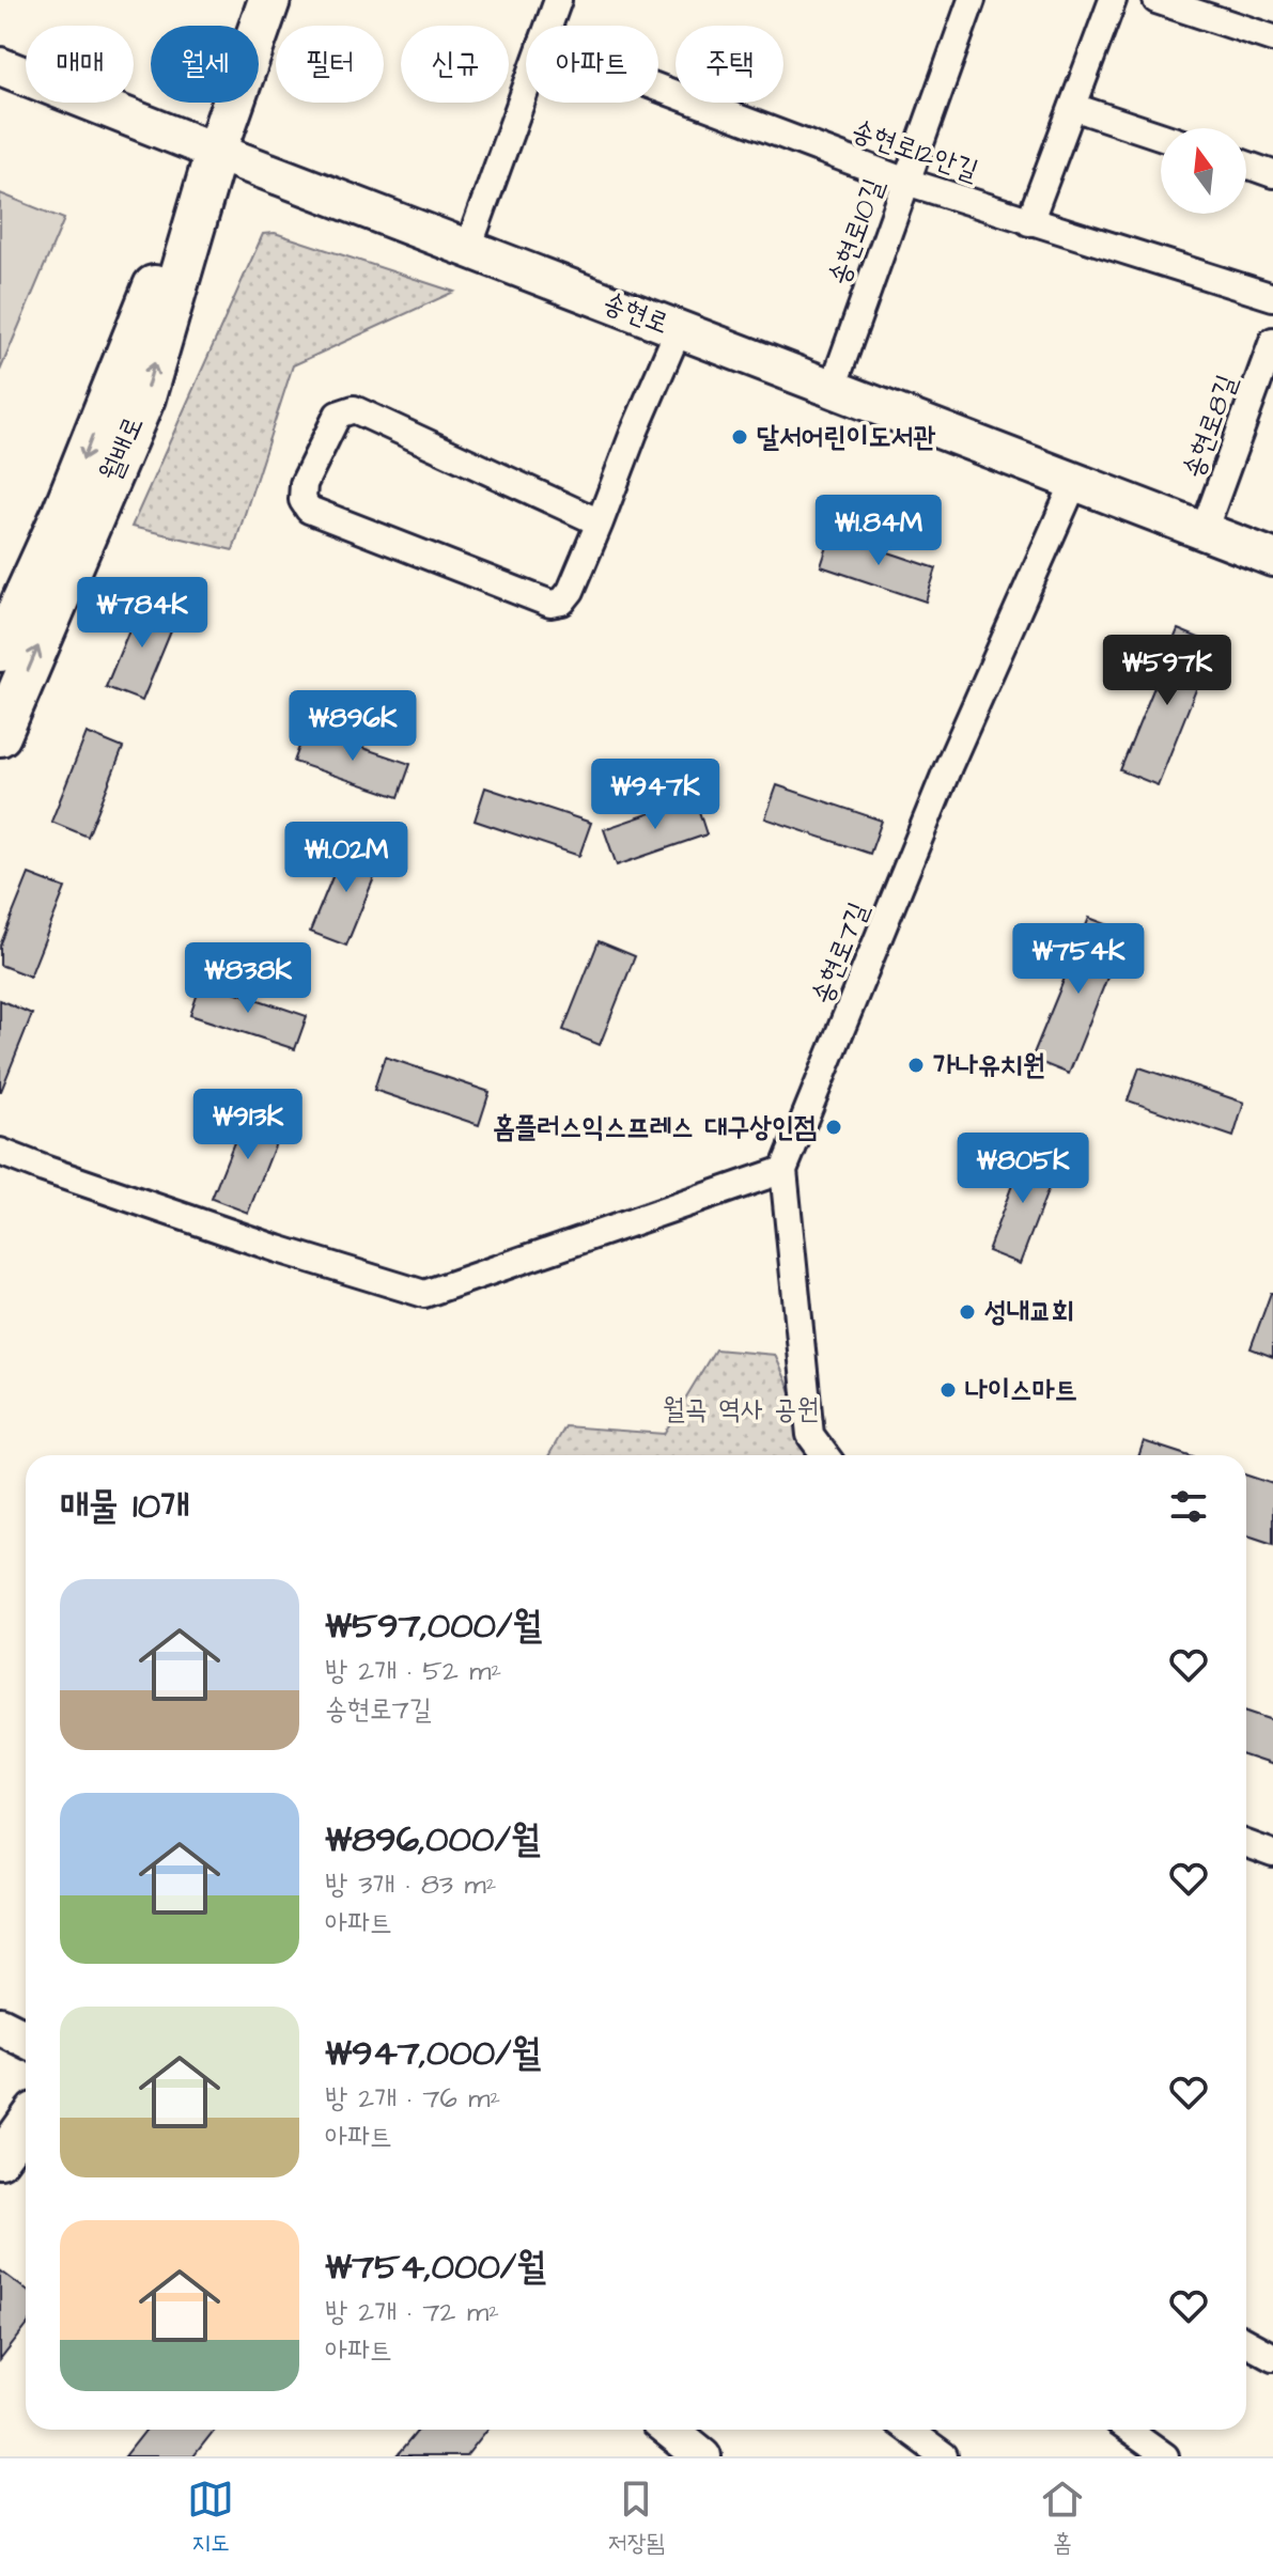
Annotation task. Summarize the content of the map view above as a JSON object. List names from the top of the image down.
{
  "streets": {
    "main road": ["송현로", "월배로"],
    "street": [
      "송현로12안길",
      "송현로10길",
      "송현로8길",
      "송현로7길"
    ]
  },
  "crossings": [
    ["송현로12안길", "송현로10길"],
    ["송현로10길", "송현로"],
    ["송현로", "송현로8길"],
    ["송현로", "월배로"],
    ["송현로", "송현로7길"]
  ],
  "parks": ["월곡 역사 공원"],
  "places": [
    "달서어린이도서관",
    "가나유치원",
    "홈플러스익스프레스 대구상인점",
    "성내교회",
    "나이스마트"
  ],
  "north": "top",
  "page": {
    "chip": [
      "매매",
      "월세",
      "필터",
      "신규",
      "아파트",
      "주택"
    ],
    "price": [
      "₩1.84M",
      "₩784K",
      "₩597K",
      "₩896K",
      "₩947K",
      "₩1.02M",
      "₩754K",
      "₩838K",
      "₩913K",
      "₩805K"
    ],
    "heading": "매물 10개",
    "list": [
      {
        "name": "₩597,000/월",
        "note": "방 2개 · 52 m² · 송현로7길"
      },
      {
        "name": "₩896,000/월",
        "note": "방 3개 · 83 m² · 아파트"
      },
      {
        "name": "₩947,000/월",
        "note": "방 2개 · 76 m² · 아파트"
      },
      {
        "name": "₩754,000/월",
        "note": "방 2개 · 72 m² · 아파트"
      }
    ],
    "tabs": ["지도", "저장됨", "홈"]
  }
}
